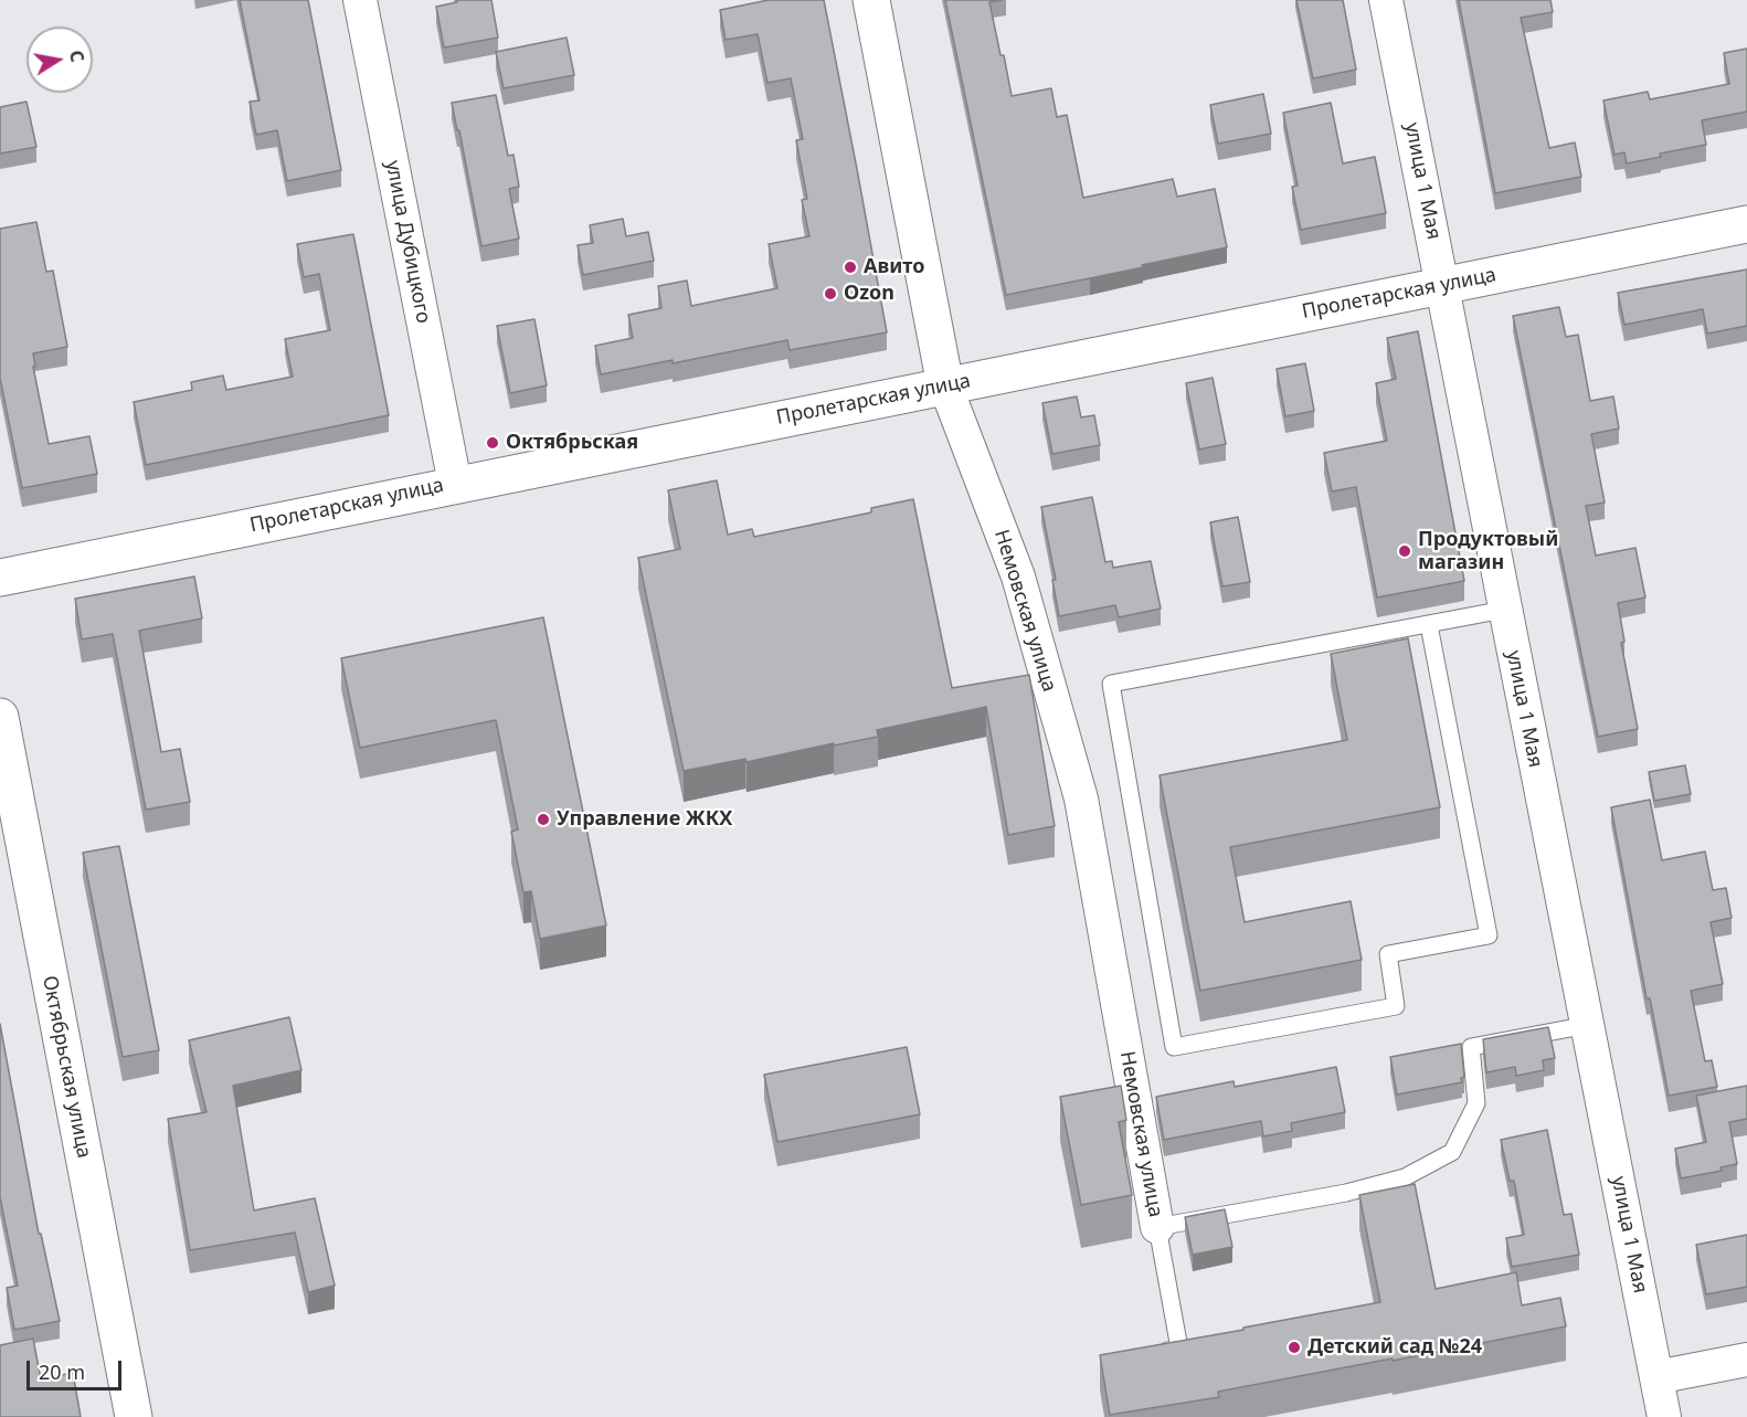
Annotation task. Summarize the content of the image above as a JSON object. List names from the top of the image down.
{
  "streets": {
    "main road": ["Пролетарская улица", "Немовская улица", "Октябрьская улица"],
    "street": ["улица 1 Мая", "улица Дубицкого"]
  },
  "crossings": [
    ["улица 1 Мая", "Пролетарская улица"],
    ["улица Дубицкого", "Пролетарская улица"],
    ["Пролетарская улица", "Немовская улица"]
  ],
  "places": [
    "Авито",
    "Ozon",
    "Октябрьская",
    "Продуктовый магазин",
    "Управление ЖКХ",
    "Детский сад №24"
  ],
  "scale_bar": "20 m",
  "north": "right"
}
